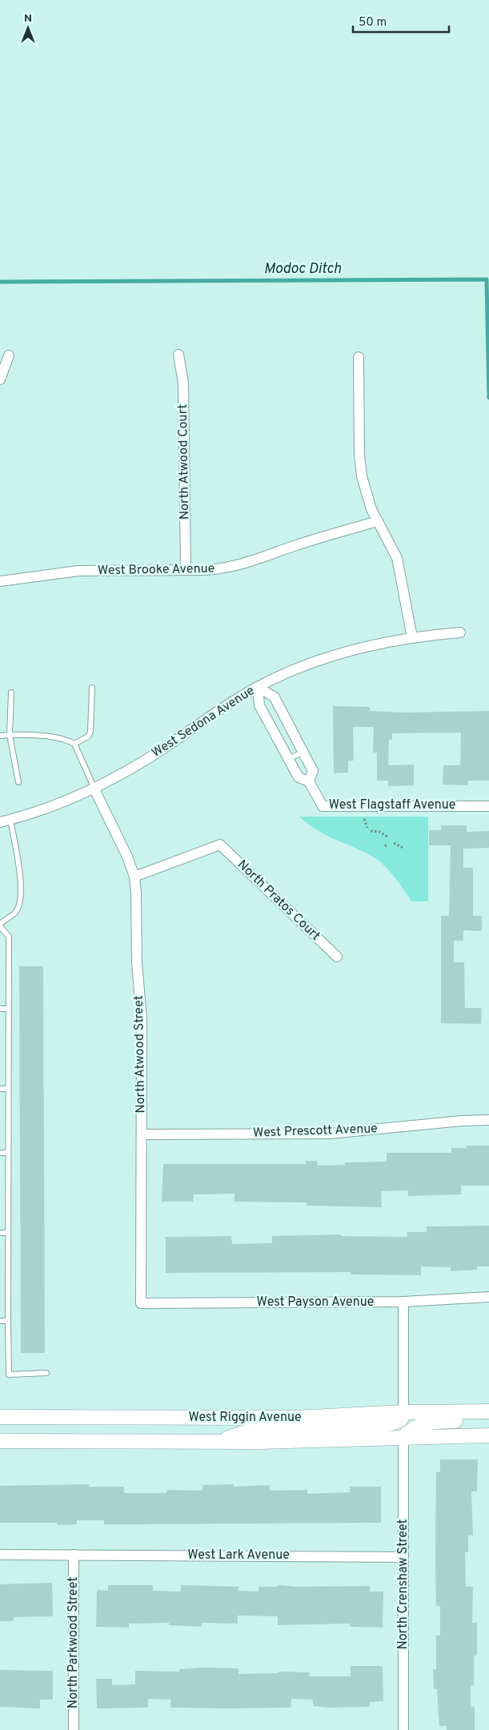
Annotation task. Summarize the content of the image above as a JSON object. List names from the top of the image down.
{
  "streets": {
    "main road": ["West Riggin Avenue"],
    "street": [
      "North Atwood Court",
      "West Brooke Avenue",
      "West Sedona Avenue",
      "West Flagstaff Avenue",
      "North Pratos Court",
      "North Atwood Street",
      "West Prescott Avenue",
      "West Payson Avenue",
      "West Lark Avenue",
      "North Crenshaw Street",
      "North Parkwood Street"
    ]
  },
  "crossings": [
    ["North Atwood Court", "West Brooke Avenue"],
    ["West Sedona Avenue", "West Flagstaff Avenue"],
    ["West Sedona Avenue", "North Atwood Street"],
    ["North Pratos Court", "North Atwood Street"],
    ["North Atwood Street", "West Prescott Avenue"],
    ["North Atwood Street", "West Payson Avenue"],
    ["West Riggin Avenue", "North Crenshaw Street"],
    ["West Lark Avenue", "North Crenshaw Street"],
    ["West Lark Avenue", "North Parkwood Street"]
  ],
  "water": ["Modoc Ditch"],
  "scale_bar": "50 m",
  "north": "top"
}
